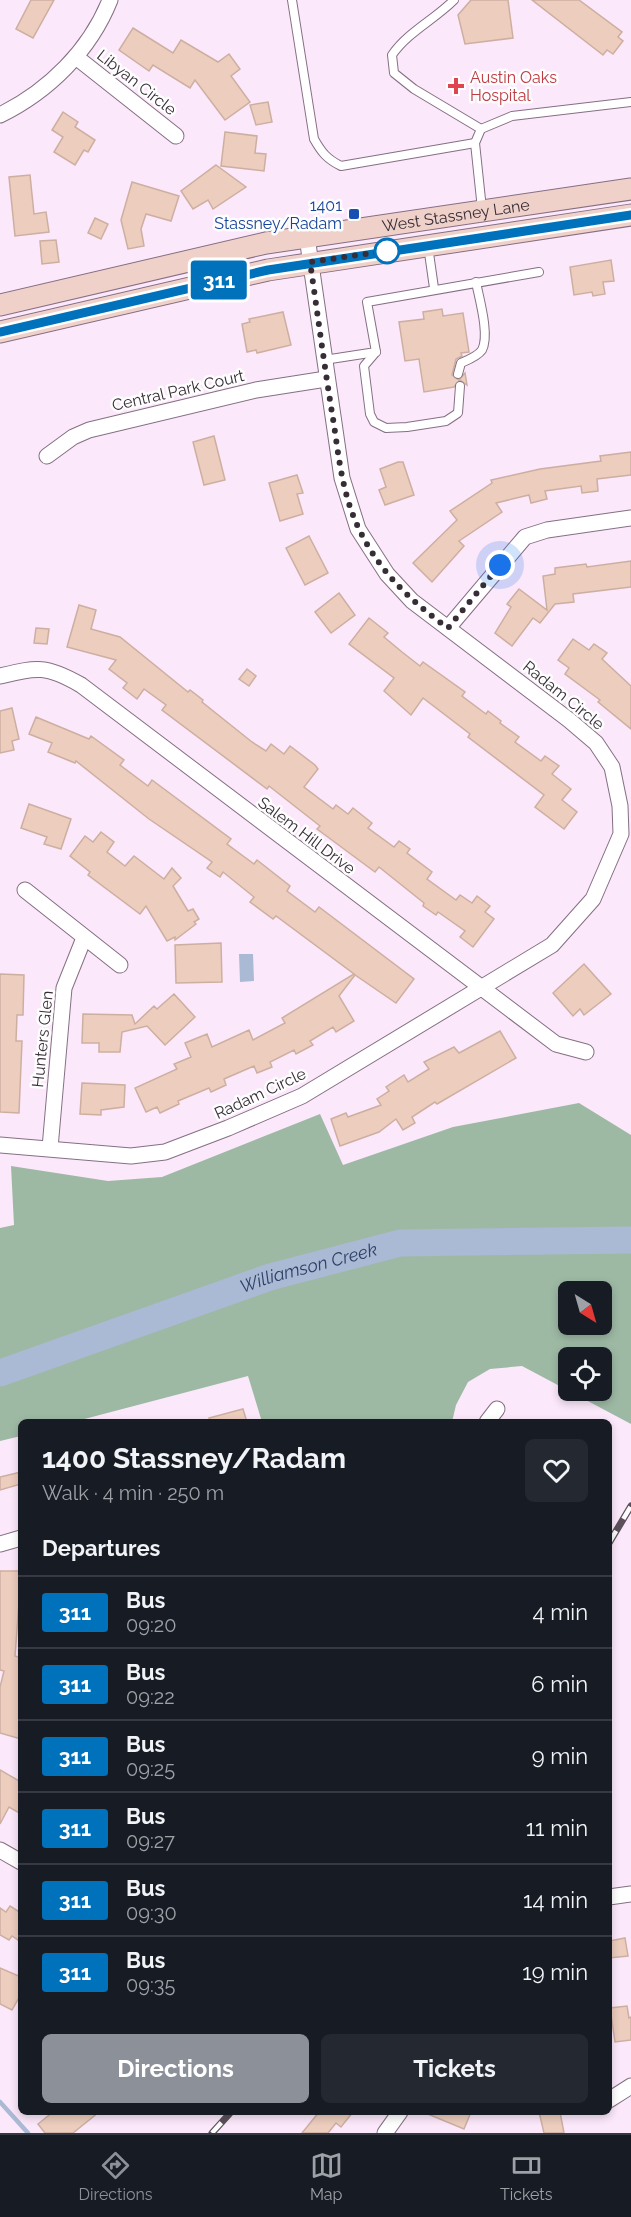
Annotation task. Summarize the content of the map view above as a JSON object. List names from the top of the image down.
{
  "streets": {
    "main road": ["West Stassney Lane"],
    "street": [
      "Libyan Circle",
      "Central Park Court",
      "Radam Circle",
      "Salem Hill Drive",
      "Hunters Glen"
    ]
  },
  "crossings": [
    ["West Stassney Lane", "Radam Circle"],
    ["Central Park Court", "Radam Circle"],
    ["Radam Circle", "Salem Hill Drive"],
    ["Radam Circle", "Hunters Glen"]
  ],
  "water": ["Williamson Creek"],
  "places": {
    "health": ["Austin Oaks Hospital"],
    "transit": ["1401 Stassney/Radam"]
  },
  "lines": ["bus line 311"],
  "north": "bottom right",
  "page": {
    "on_map": "311",
    "heading": [
      ["1400 Stassney/Radam", "Walk · 4 min · 250 m"],
      "Departures"
    ],
    "list": [
      {
        "mark": "311",
        "name": "Bus",
        "note": "09:20",
        "value": "4 min"
      },
      {
        "mark": "311",
        "name": "Bus",
        "note": "09:22",
        "value": "6 min"
      },
      {
        "mark": "311",
        "name": "Bus",
        "note": "09:25",
        "value": "9 min"
      },
      {
        "mark": "311",
        "name": "Bus",
        "note": "09:27",
        "value": "11 min"
      },
      {
        "mark": "311",
        "name": "Bus",
        "note": "09:30",
        "value": "14 min"
      },
      {
        "mark": "311",
        "name": "Bus",
        "note": "09:35",
        "value": "19 min"
      }
    ],
    "buttons": ["Directions", "Tickets"],
    "tabs": ["Directions", "Map", "Tickets"]
  }
}
